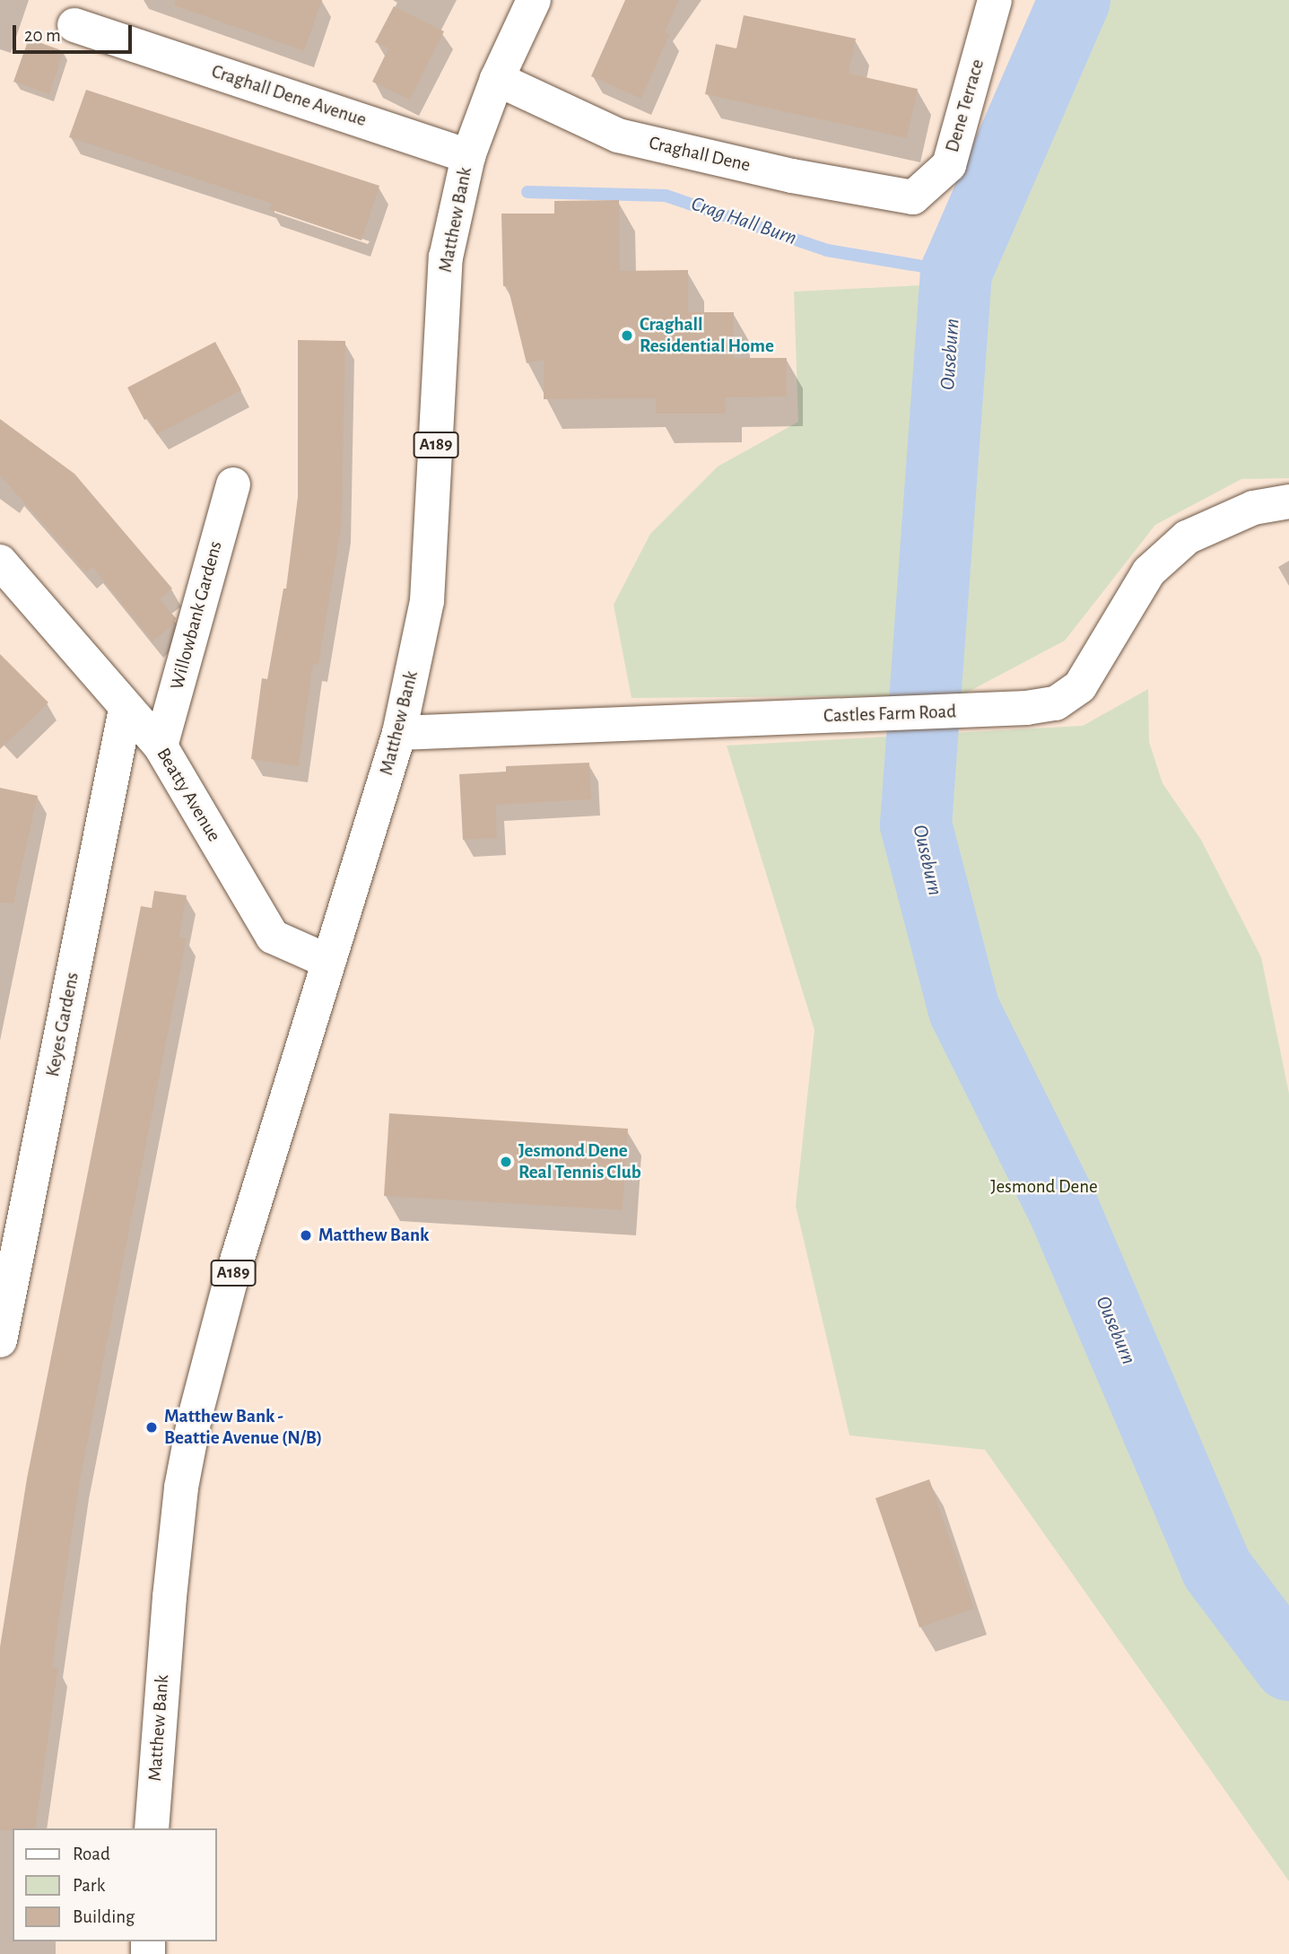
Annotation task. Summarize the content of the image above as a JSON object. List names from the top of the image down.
{
  "streets": {
    "street": [
      "Craghall Dene Avenue",
      "Dene Terrace",
      "Craghall Dene",
      "Matthew Bank",
      "A189",
      "Willowbank Gardens",
      "Castles Farm Road",
      "Beatty Avenue",
      "Keyes Gardens"
    ]
  },
  "crossings": [
    ["Craghall Dene Avenue", "Matthew Bank"],
    ["Craghall Dene Avenue", "A189"],
    ["Dene Terrace", "Craghall Dene"],
    ["Craghall Dene", "A189"],
    ["Matthew Bank", "A189"],
    ["Matthew Bank", "Castles Farm Road"],
    ["Matthew Bank", "Beatty Avenue"],
    ["Willowbank Gardens", "Beatty Avenue"],
    ["Beatty Avenue", "Keyes Gardens"]
  ],
  "water": ["Crag Hall Burn", "Ouseburn"],
  "parks": ["Jesmond Dene"],
  "places": [
    "Craghall Residential Home",
    "Jesmond Dene Real Tennis Club",
    "Matthew Bank",
    "Matthew Bank - Beattie Avenue (N/B)"
  ],
  "legend": ["Road", "Park", "Building"],
  "scale_bar": "20 m"
}
